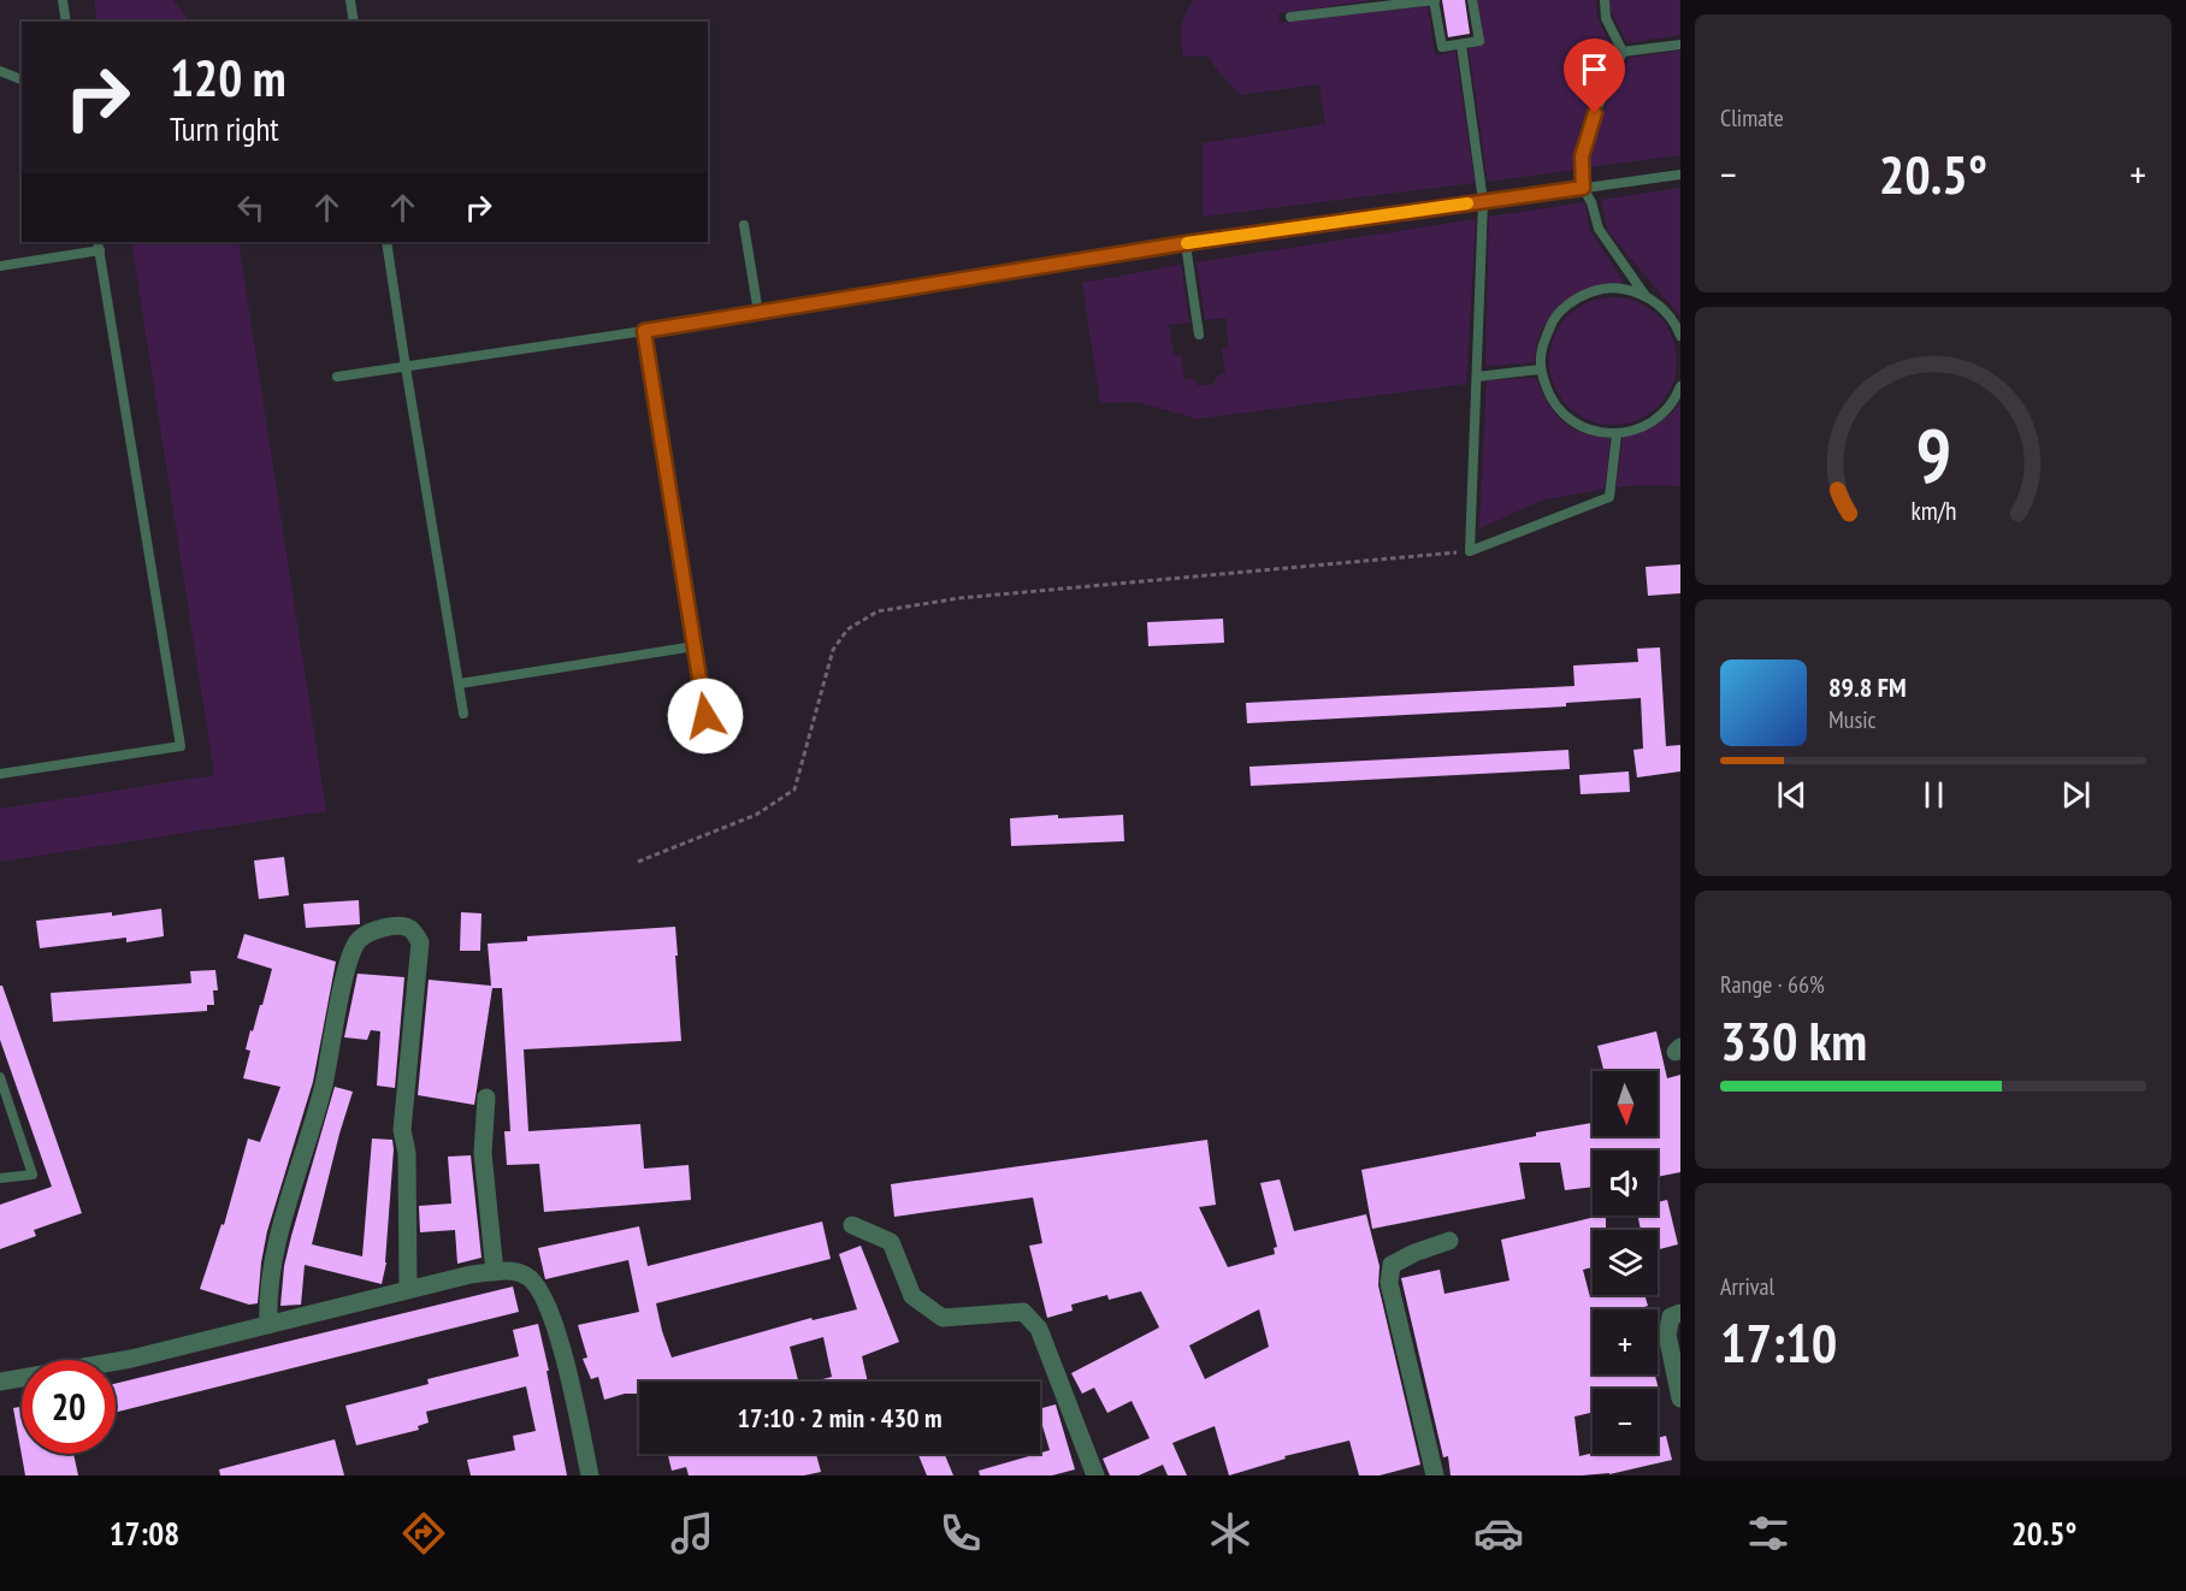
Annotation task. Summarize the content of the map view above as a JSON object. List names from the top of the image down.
{
  "north": "bottom",
  "page": {
    "tile": [
      "Climate",
      ["Range · 66%", "330 km"],
      ["Arrival", "17:10"]
    ],
    "turn": ["120 m", "Turn right"],
    "heat": ["−", "20.5°", "+"],
    "song": ["89.8 FM", "Music"],
    "map_buttons": ["+", "−"],
    "limit": "20",
    "trip": "17:10 · 2 min · 430 m",
    "tabs": ["17:08", "20.5°"],
    "gauge": ["9", "km/h"]
  }
}
